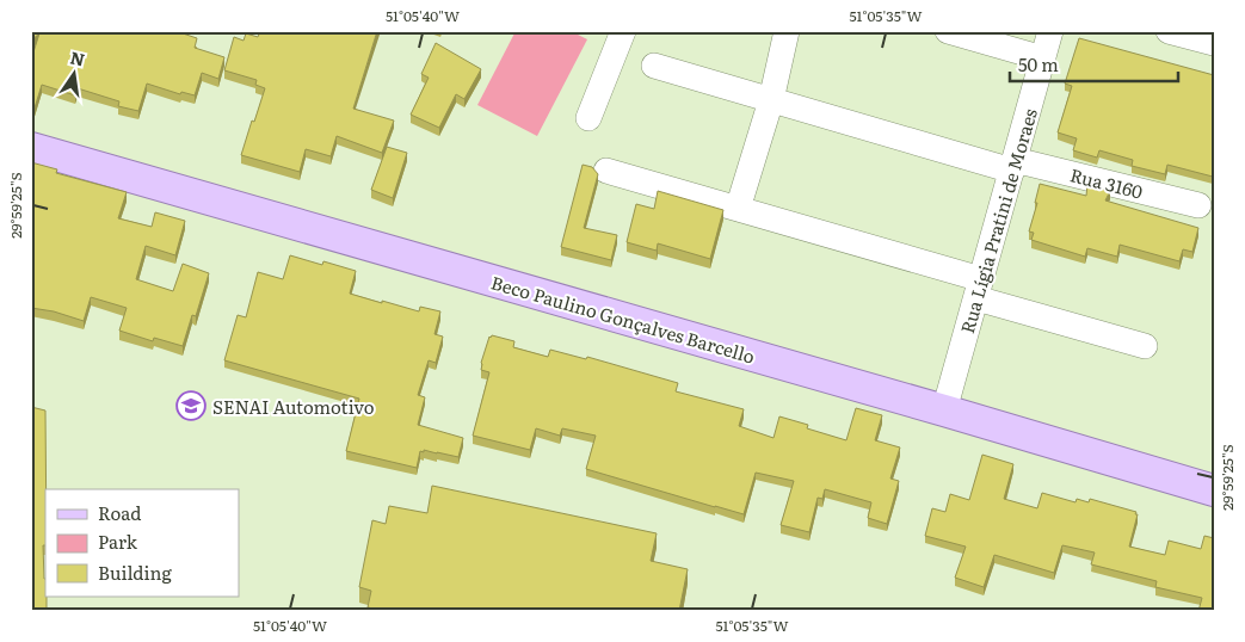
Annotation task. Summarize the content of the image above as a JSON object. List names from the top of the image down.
{
  "streets": {
    "main road": ["Beco Paulino Gonçalves Barcello"],
    "street": ["Rua 3160", "Rua Lígia Pratini de Moraes"]
  },
  "crossings": [
    ["Rua 3160", "Rua Lígia Pratini de Moraes"],
    ["Rua Lígia Pratini de Moraes", "Beco Paulino Gonçalves Barcello"]
  ],
  "places": {
    "school or university": ["SENAI Automotivo"]
  },
  "legend": ["Road", "Park", "Building"],
  "scale_bar": "50 m",
  "north": "top",
  "coordinates": ["51°05'40\"W", "51°05'35\"W", "29°59'25\"S"]
}
